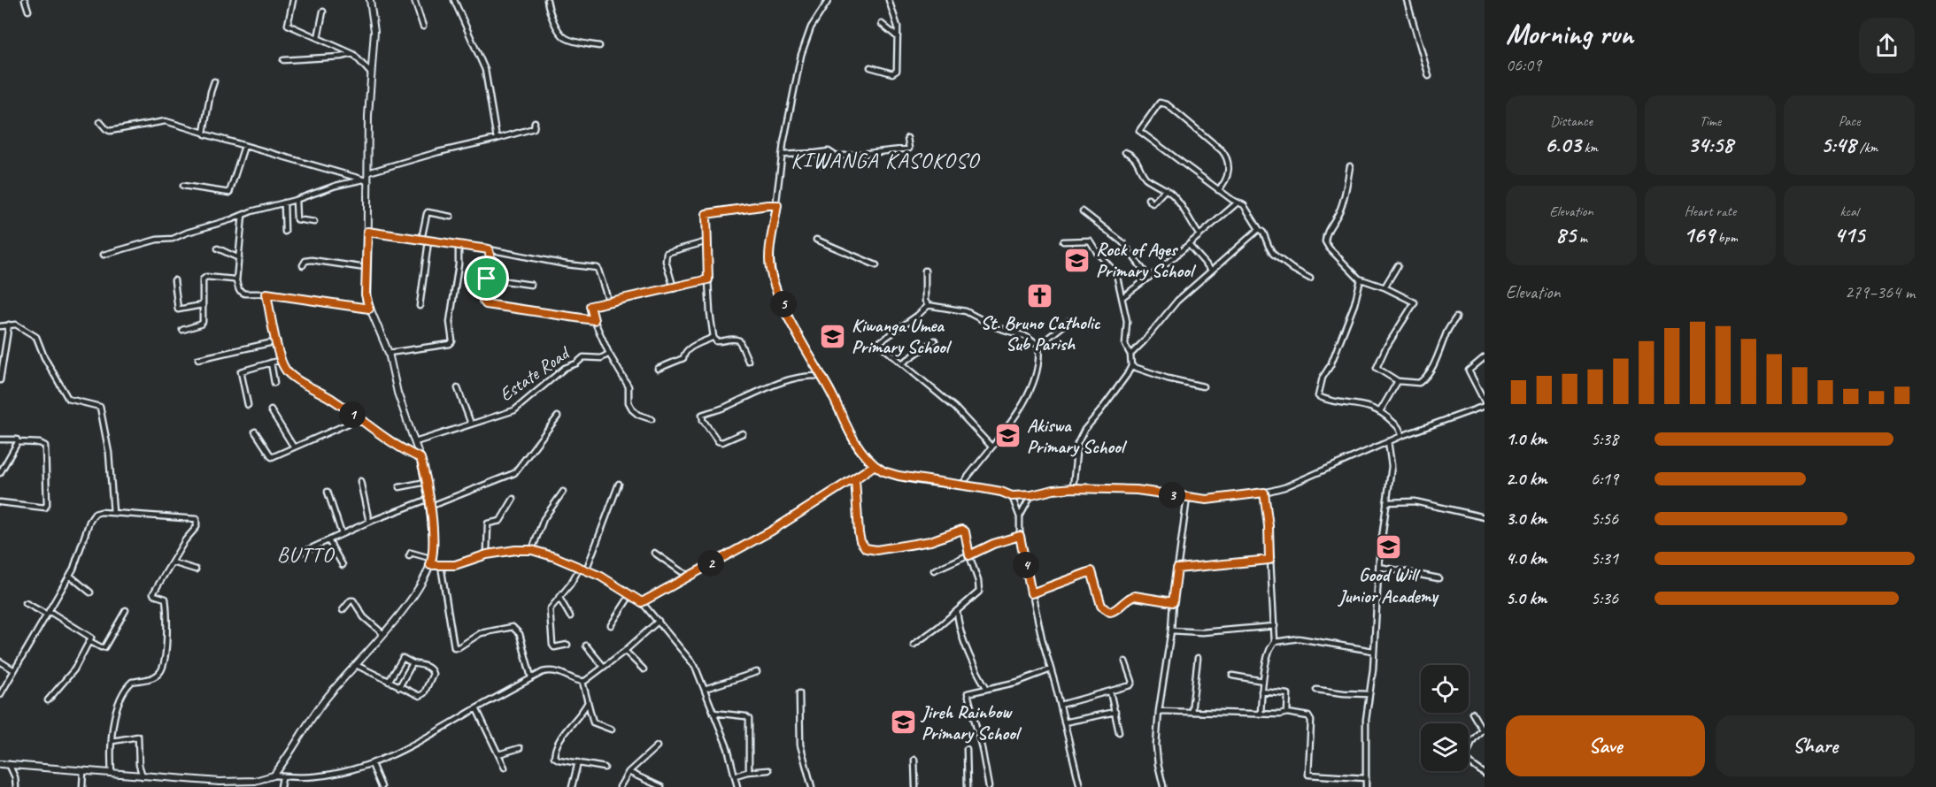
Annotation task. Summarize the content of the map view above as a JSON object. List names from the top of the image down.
{
  "streets": {
    "street": ["Estate Road"]
  },
  "districts": ["KIWANGA KASOKOSO", "BUTTO"],
  "places": {
    "school or university": [
      "Rock of Ages Primary School",
      "Kiwanga Umea Primary School",
      "Akiswa Primary School",
      "Good Will Junior Academy",
      "Jireh Rainbow Primary School"
    ],
    "church": ["St. Bruno Catholic Sub Parish"]
  },
  "page": {
    "heading": ["Morning run", "06:09"],
    "stats": [
      ["Distance", "6.03 km"],
      ["Time", "34:58"],
      ["Pace", "5:48 /km"],
      ["Elevation", "85 m"],
      ["Heart rate", "169 bpm"],
      ["kcal", "415"]
    ],
    "chart": ["Elevation", "279–364 m"],
    "pins": [
      "5",
      "1",
      "3",
      "2",
      "4"
    ],
    "list": [
      {
        "name": "1.0 km",
        "note": "5:38"
      },
      {
        "name": "2.0 km",
        "note": "6:19"
      },
      {
        "name": "3.0 km",
        "note": "5:56"
      },
      {
        "name": "4.0 km",
        "note": "5:31"
      },
      {
        "name": "5.0 km",
        "note": "5:36"
      }
    ],
    "buttons": ["Save", "Share"]
  }
}
